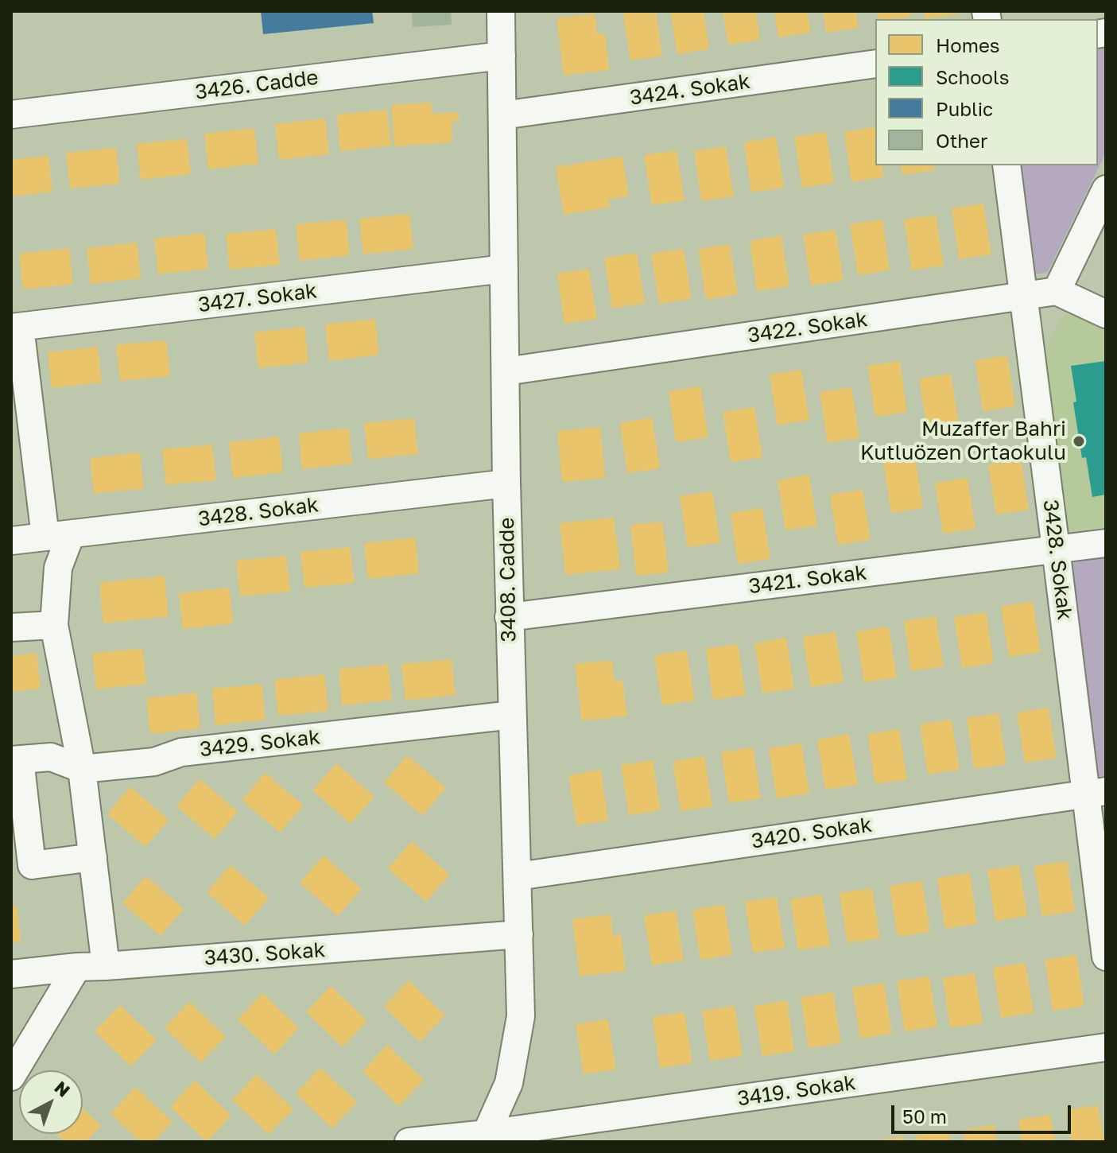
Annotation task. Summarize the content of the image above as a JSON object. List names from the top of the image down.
{
  "streets": {
    "street": [
      "3426. Cadde",
      "3424. Sokak",
      "3427. Sokak",
      "3422. Sokak",
      "3428. Sokak",
      "3408. Cadde",
      "3421. Sokak",
      "3429. Sokak",
      "3420. Sokak",
      "3430. Sokak",
      "3419. Sokak"
    ]
  },
  "crossings": [
    ["3426. Cadde", "3408. Cadde"],
    ["3424. Sokak", "3408. Cadde"],
    ["3427. Sokak", "3408. Cadde"],
    ["3422. Sokak", "3428. Sokak"],
    ["3422. Sokak", "3408. Cadde"],
    ["3428. Sokak", "3408. Cadde"],
    ["3428. Sokak", "3421. Sokak"],
    ["3428. Sokak", "3420. Sokak"],
    ["3408. Cadde", "3421. Sokak"],
    ["3408. Cadde", "3429. Sokak"],
    ["3408. Cadde", "3420. Sokak"],
    ["3408. Cadde", "3430. Sokak"],
    ["3408. Cadde", "3419. Sokak"]
  ],
  "places": ["Muzaffer Bahri Kutluözen Ortaokulu"],
  "legend": [
    "Homes",
    "Schools",
    "Public",
    "Other"
  ],
  "scale_bar": "50 m",
  "north": "top right"
}
